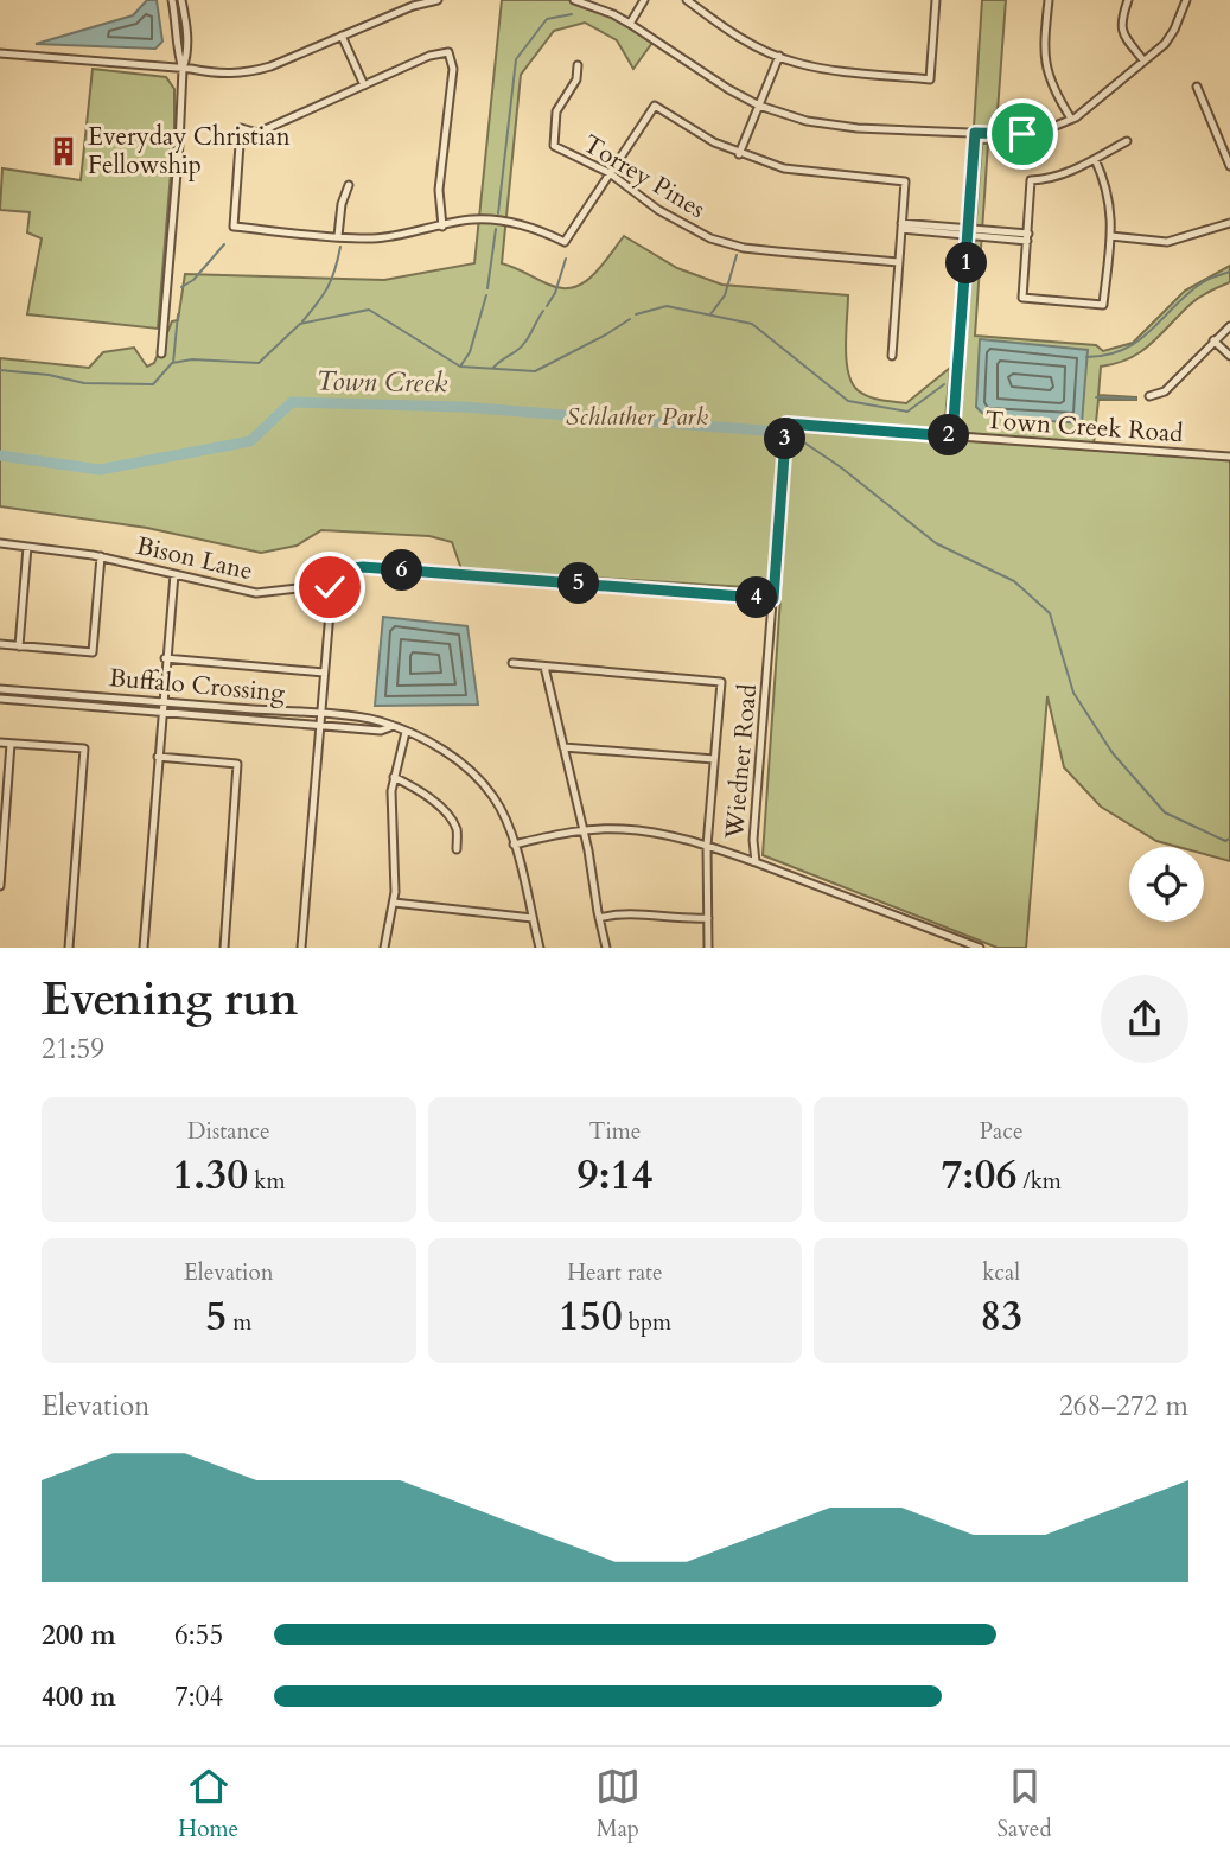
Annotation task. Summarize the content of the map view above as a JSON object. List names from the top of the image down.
{
  "streets": {
    "street": [
      "Torrey Pines",
      "Town Creek Road",
      "Bison Lane",
      "Buffalo Crossing",
      "Wiedner Road"
    ]
  },
  "crossings": [
    ["Town Creek Road", "Wiedner Road"],
    ["Bison Lane", "Wiedner Road"]
  ],
  "water": ["Town Creek"],
  "parks": ["Schlather Park"],
  "places": {
    "building": ["Everyday Christian Fellowship"]
  },
  "page": {
    "pins": [
      "1",
      "2",
      "3",
      "6",
      "5",
      "4"
    ],
    "heading": ["Evening run", "21:59"],
    "stats": [
      ["Distance", "1.30 km"],
      ["Time", "9:14"],
      ["Pace", "7:06 /km"],
      ["Elevation", "5 m"],
      ["Heart rate", "150 bpm"],
      ["kcal", "83"]
    ],
    "chart": ["Elevation", "268–272 m"],
    "list": [
      {
        "name": "200 m",
        "note": "6:55"
      },
      {
        "name": "400 m",
        "note": "7:04"
      }
    ],
    "tabs": ["Home", "Map", "Saved"]
  }
}
